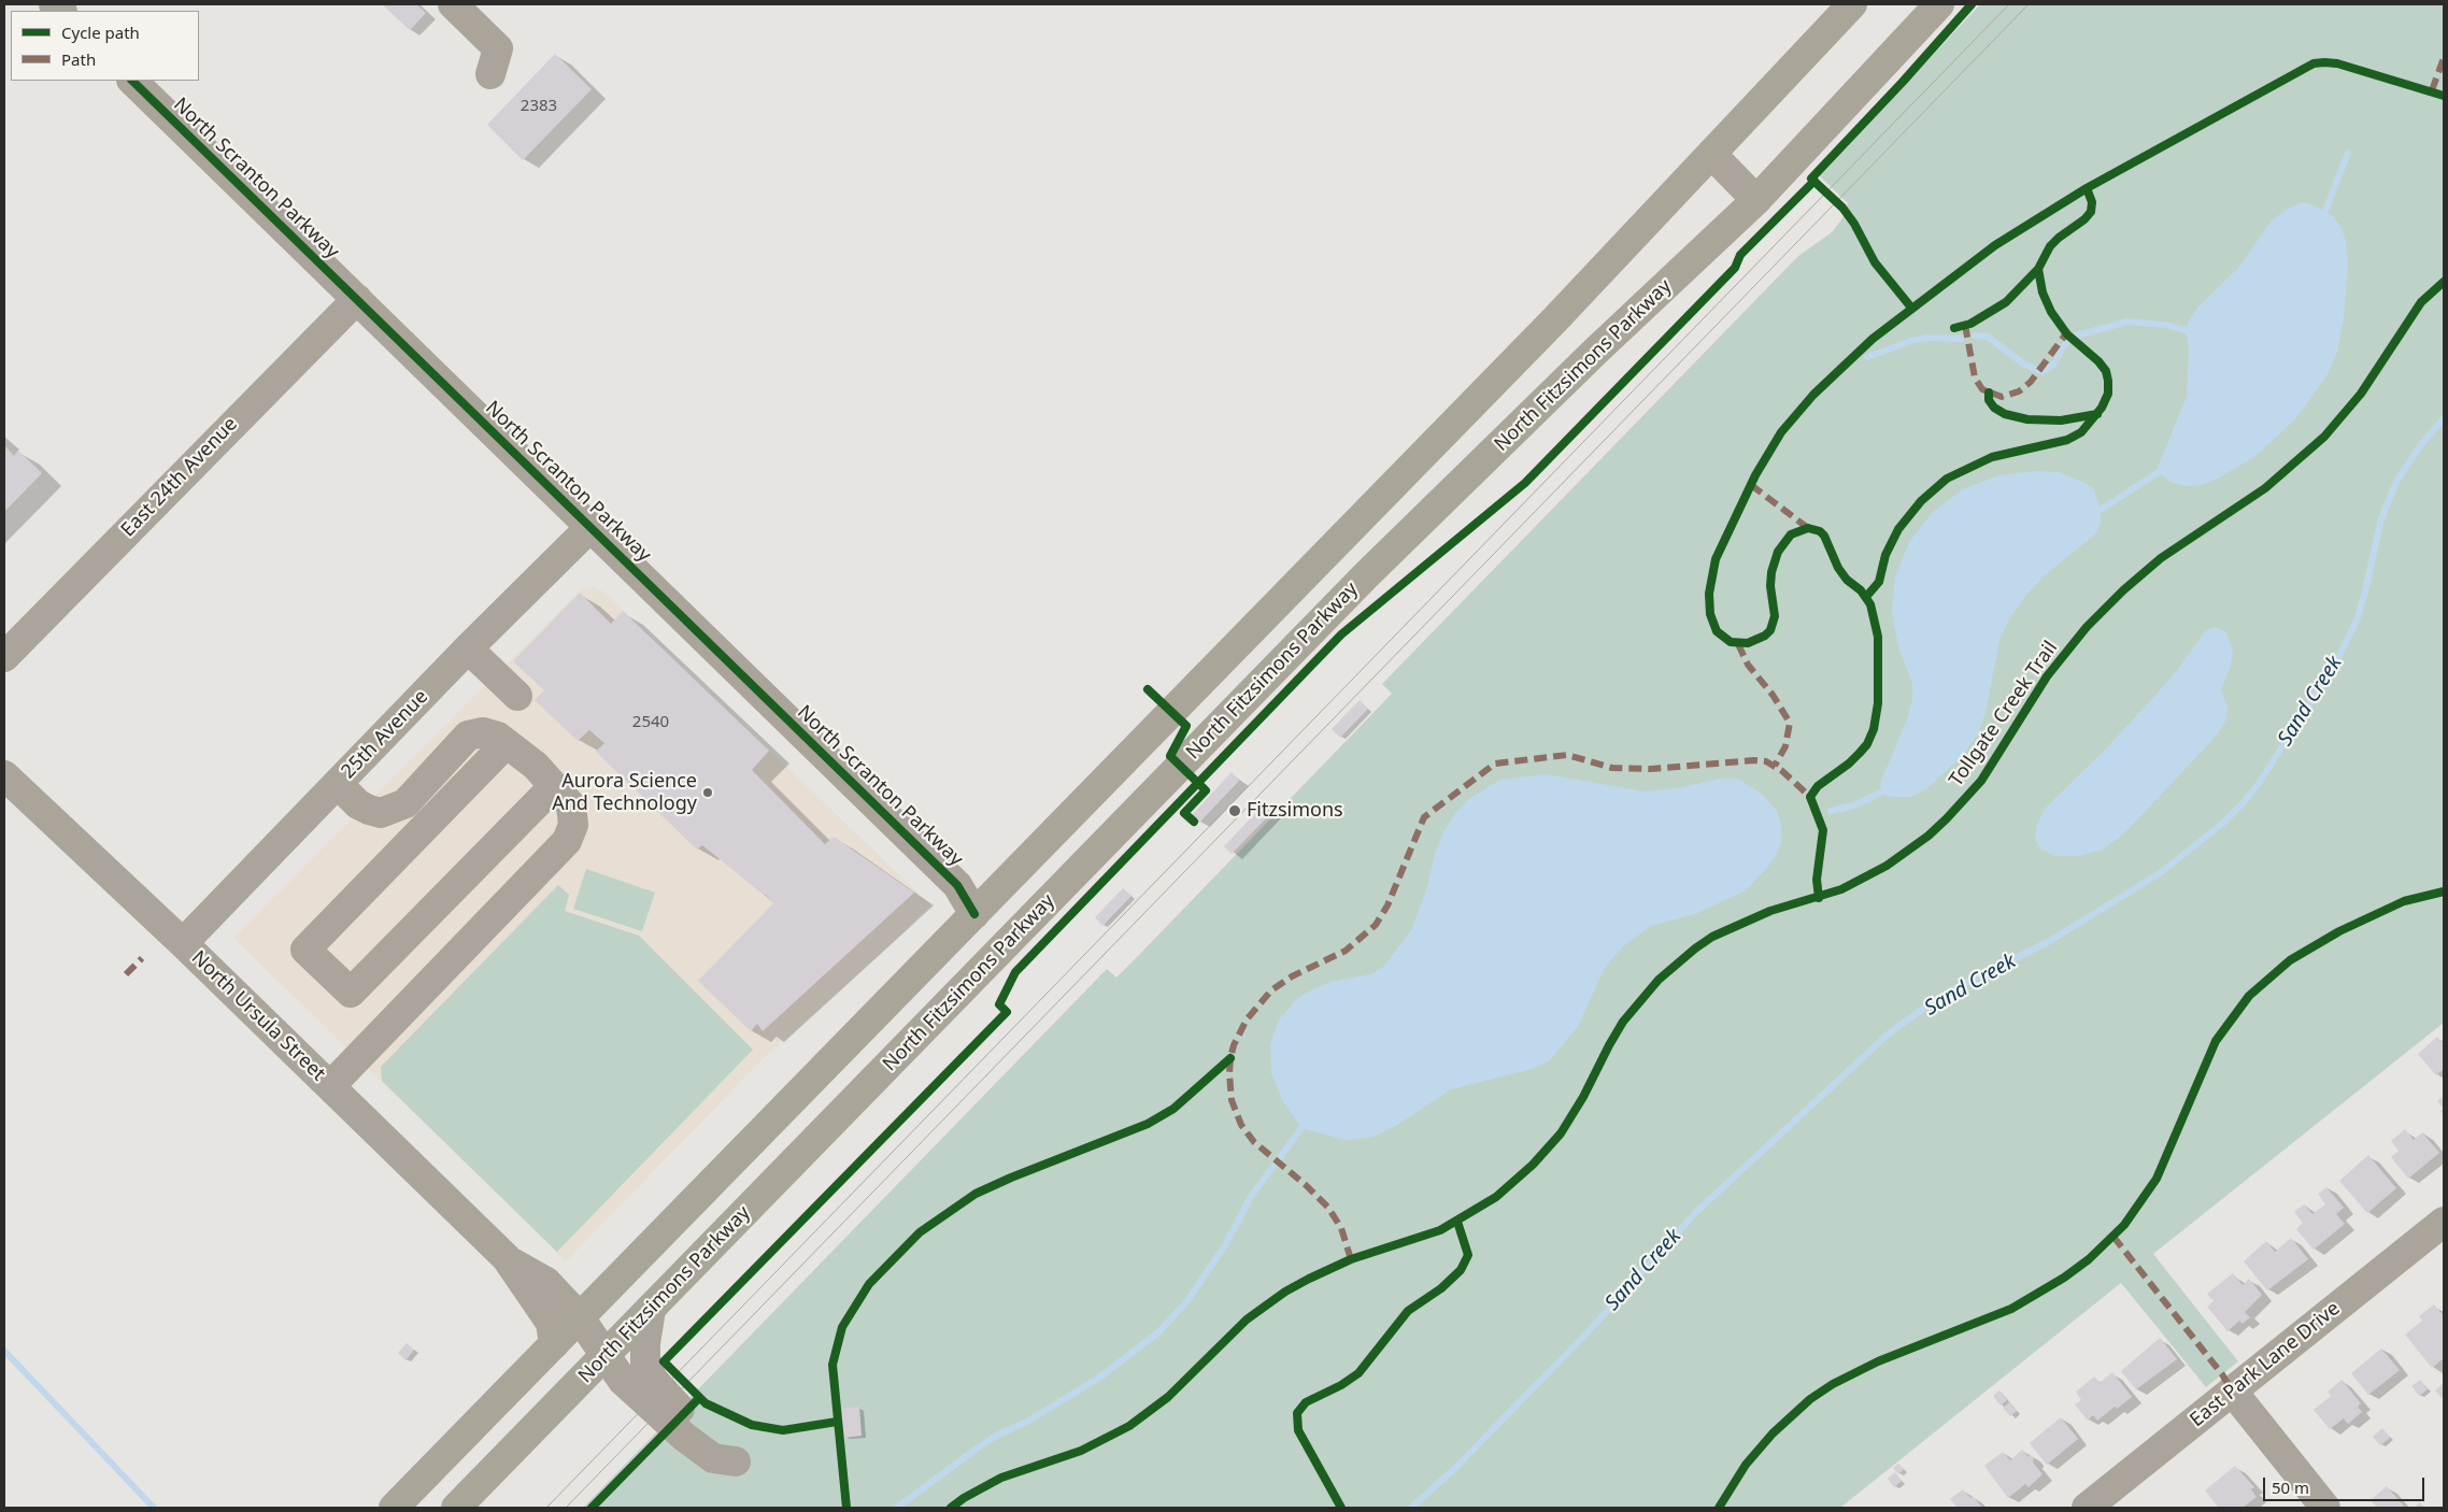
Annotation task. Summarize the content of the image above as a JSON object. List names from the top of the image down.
{
  "streets": {
    "main road": ["North Fitzsimons Parkway"],
    "street": [
      "North Scranton Parkway",
      "East 24th Avenue",
      "25th Avenue",
      "North Ursula Street",
      "East Park Lane Drive"
    ],
    "cycle path": ["Tollgate Creek Trail"]
  },
  "crossings": [
    ["North Scranton Parkway", "East 24th Avenue"],
    ["North Scranton Parkway", "25th Avenue"],
    ["North Fitzsimons Parkway", "North Ursula Street"],
    ["25th Avenue", "North Ursula Street"]
  ],
  "water": ["Sand Creek"],
  "places": ["Aurora Science And Technology", "Fitzsimons"],
  "house_numbers": ["2383", "2540"],
  "legend": ["Cycle path", "Path"],
  "scale_bar": "50 m"
}
